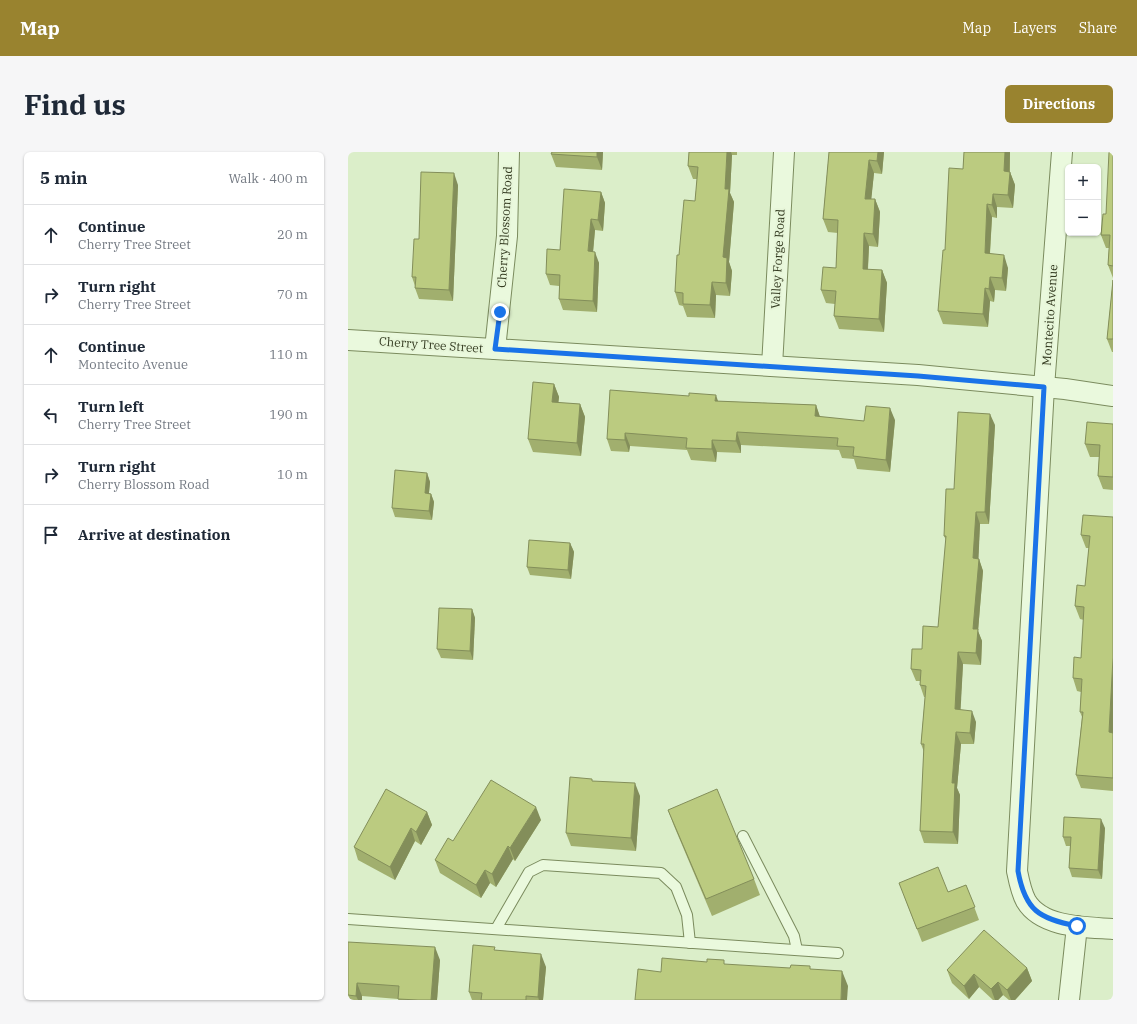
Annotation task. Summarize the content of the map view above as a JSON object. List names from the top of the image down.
{
  "streets": {
    "street": [
      "Cherry Blossom Road",
      "Valley Forge Road",
      "Montecito Avenue",
      "Cherry Tree Street"
    ]
  },
  "crossings": [
    ["Cherry Blossom Road", "Cherry Tree Street"],
    ["Valley Forge Road", "Cherry Tree Street"],
    ["Montecito Avenue", "Cherry Tree Street"]
  ],
  "page": {
    "header": "Map",
    "nav": ["Map", "Layers", "Share"],
    "buttons": "Directions",
    "title": "Find us",
    "heading": ["5 min", "Walk · 400 m"],
    "map_buttons": ["+", "−"],
    "list": [
      ["Continue", "Cherry Tree Street", "20 m"],
      ["Turn right", "Cherry Tree Street", "70 m"],
      ["Continue", "Montecito Avenue", "110 m"],
      ["Turn left", "Cherry Tree Street", "190 m"],
      ["Turn right", "Cherry Blossom Road", "10 m"],
      "Arrive at destination"
    ]
  }
}
